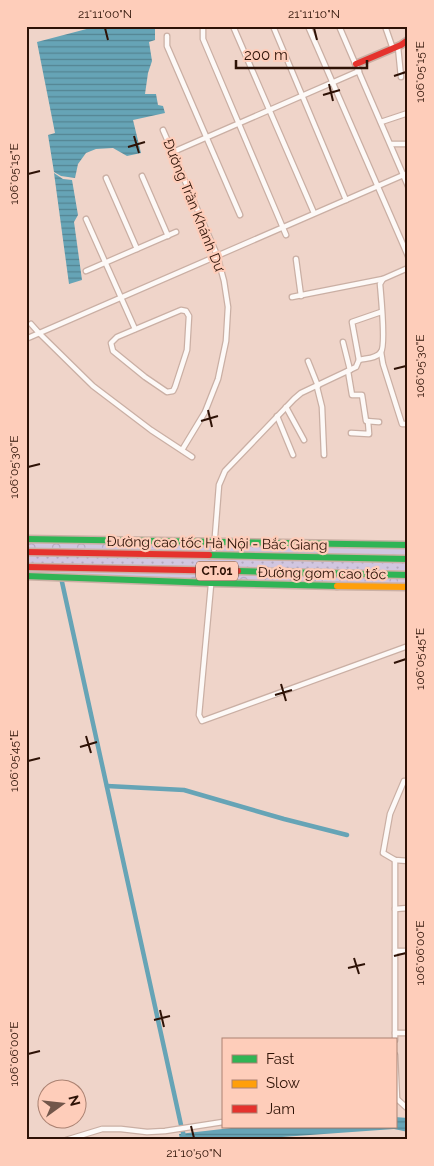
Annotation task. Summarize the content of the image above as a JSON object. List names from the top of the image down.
{
  "streets": {
    "main road": ["Đường cao tốc Hà Nội - Bắc Giang", "CT.01", "Đường gom cao tốc"],
    "street": ["Đường Trần Khánh Dư"]
  },
  "legend": ["Fast", "Slow", "Jam"],
  "scale_bar": "200 m",
  "north": "right",
  "coordinates": [
    "21°11'00\"N",
    "21°11'10\"N",
    "106°05'15\"E",
    "106°05'30\"E",
    "106°05'45\"E",
    "106°06'00\"E",
    "21°10'50\"N"
  ]
}
